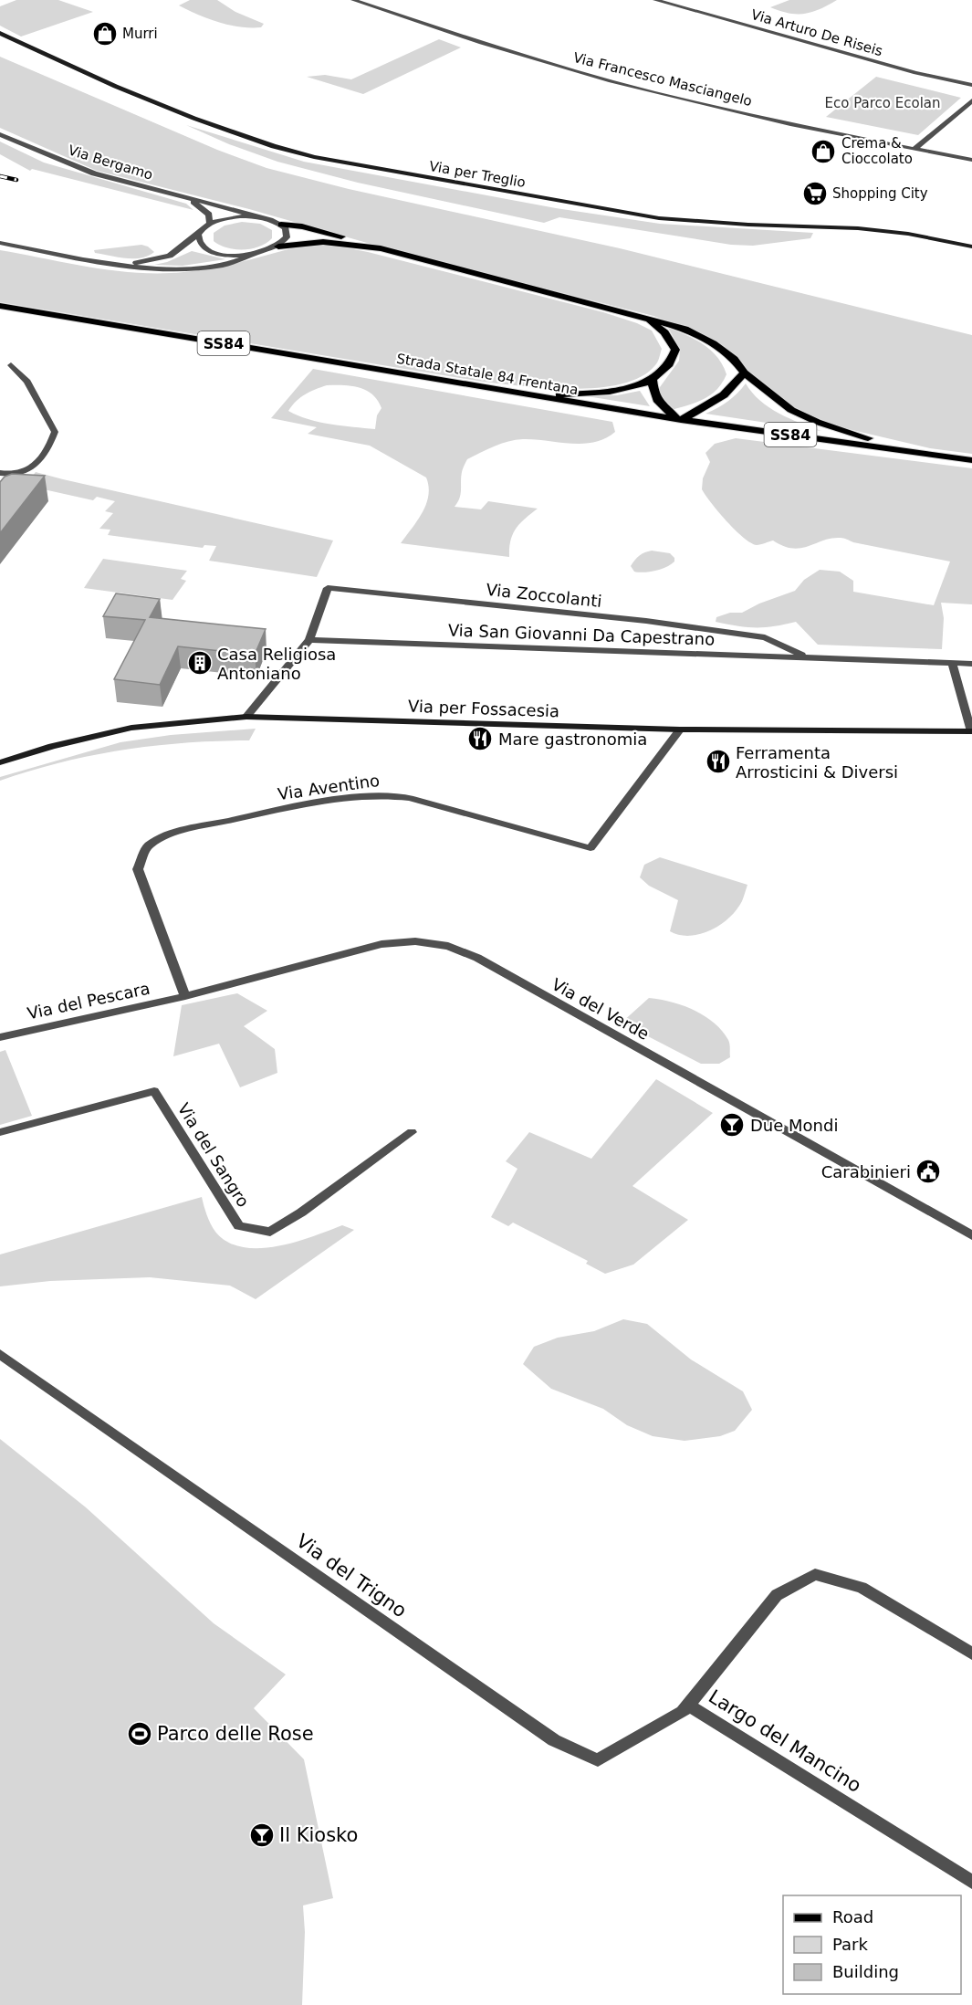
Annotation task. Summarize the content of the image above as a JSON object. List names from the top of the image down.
{
  "streets": {
    "main road": [
      "Via per Treglio",
      "SS84",
      "Strada Statale 84 Frentana",
      "Via per Fossacesia"
    ],
    "street": [
      "Via Arturo De Riseis",
      "Via Francesco Masciangelo",
      "Via Bergamo",
      "Via Zoccolanti",
      "Via San Giovanni Da Capestrano",
      "Via Aventino",
      "Via del Pescara",
      "Via del Verde",
      "Via del Sangro",
      "Via del Trigno",
      "Largo del Mancino"
    ]
  },
  "crossings": [
    ["Via Zoccolanti", "Via San Giovanni Da Capestrano"],
    ["Via per Fossacesia", "Via Aventino"],
    ["Via Aventino", "Via del Pescara"],
    ["Via Aventino", "Via del Verde"],
    ["Via del Pescara", "Via del Verde"],
    ["Via del Trigno", "Largo del Mancino"]
  ],
  "parks": ["Eco Parco Ecolan"],
  "places": {
    "shop": ["Murri", "Crema & Cioccolato"],
    "supermarket": ["Shopping City"],
    "building": ["Casa Religiosa Antoniano"],
    "restaurant": ["Mare gastronomia", "Ferramenta Arrosticini & Diversi"],
    "bar": ["Due Mondi", "Il Kiosko"],
    "public building": ["Carabinieri"],
    "sports": ["Parco delle Rose"]
  },
  "legend": ["Road", "Park", "Building"]
}
